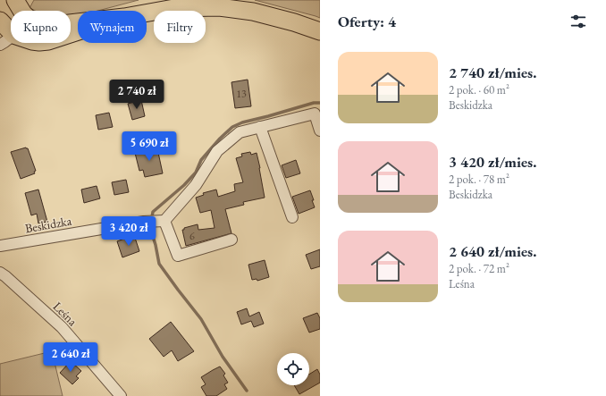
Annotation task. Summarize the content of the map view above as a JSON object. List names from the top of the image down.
{
  "streets": {
    "street": ["Beskidzka", "Leśna"]
  },
  "house_numbers": ["13", "6"],
  "page": {
    "heading": "Oferty: 4",
    "chip": ["Kupno", "Wynajem", "Filtry"],
    "list": [
      {
        "name": "2 740 zł/mies.",
        "note": "2 pok. · 60 m² · Beskidzka"
      },
      {
        "name": "3 420 zł/mies.",
        "note": "2 pok. · 78 m² · Beskidzka"
      },
      {
        "name": "2 640 zł/mies.",
        "note": "2 pok. · 72 m² · Leśna"
      }
    ],
    "price": [
      "2 740 zł",
      "5 690 zł",
      "3 420 zł",
      "2 640 zł"
    ]
  }
}
